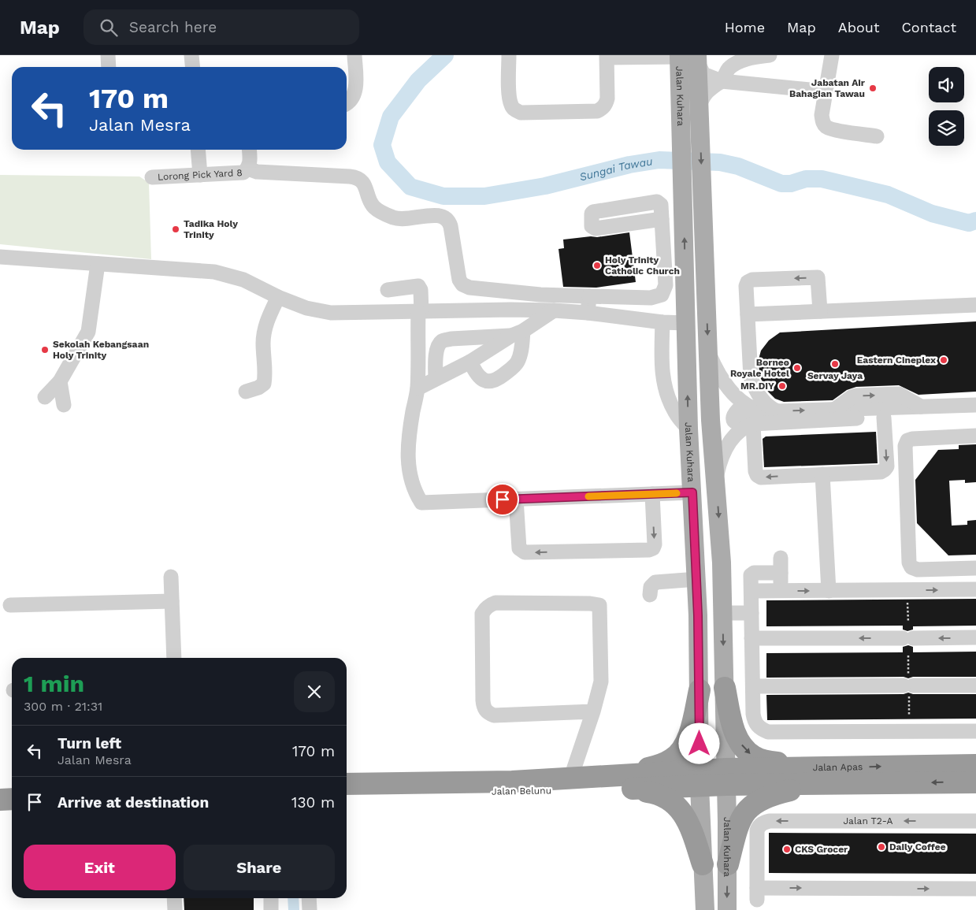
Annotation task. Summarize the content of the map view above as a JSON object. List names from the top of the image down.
{
  "streets": {
    "highway": ["Jalan Apas", "Jalan Belunu"],
    "main road": ["Jalan Kuhara"],
    "street": ["Lorong Pick Yard 8", "Jalan T2-A"]
  },
  "crossings": [
    ["Jalan Kuhara", "Jalan Apas"],
    ["Jalan Kuhara", "Jalan Belunu"],
    ["Jalan Apas", "Jalan Belunu"]
  ],
  "water": ["Sungai Tawau"],
  "places": [
    "Jabatan Air Bahagian Tawau",
    "Tadika Holy Trinity",
    "Holy Trinity Catholic Church",
    "Sekolah Kebangsaan Holy Trinity",
    "Eastern Cineplex",
    "Servay Jaya",
    "Borneo Royale Hotel",
    "MR.DIY",
    "Daily Coffee",
    "CKS Grocer"
  ],
  "page": {
    "header": "Map",
    "search": "Search here",
    "nav": [
      "Home",
      "Map",
      "About",
      "Contact"
    ],
    "turn": ["170 m", "Jalan Mesra"],
    "heading": ["1 min", "300 m · 21:31"],
    "list": [
      {
        "name": "Turn left",
        "note": "Jalan Mesra",
        "value": "170 m"
      },
      {
        "name": "Arrive at destination",
        "value": "130 m"
      }
    ],
    "buttons": ["Exit", "Share"]
  }
}
